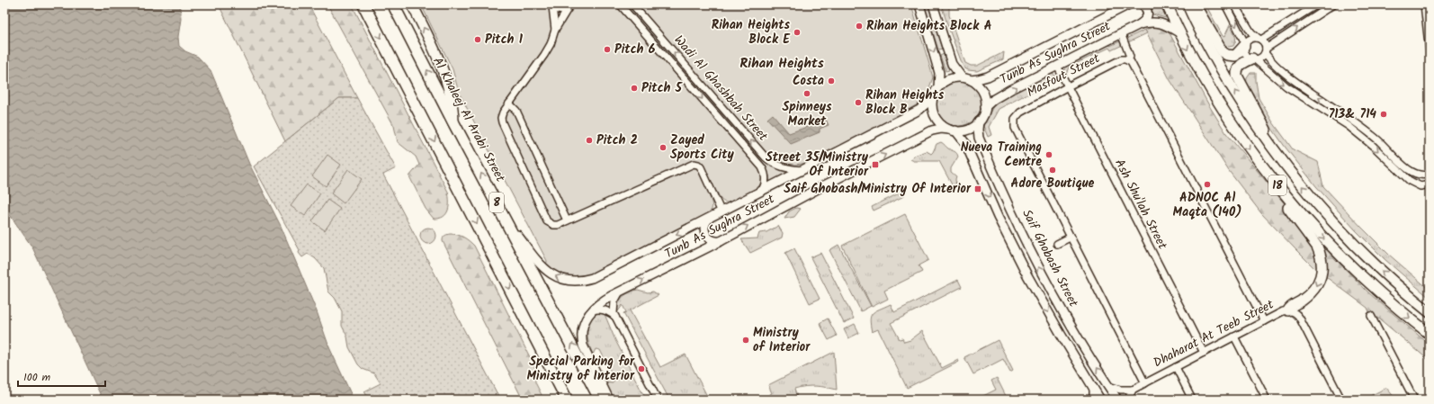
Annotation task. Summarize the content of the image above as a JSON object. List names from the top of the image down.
{
  "streets": {
    "highway": ["Al Khaleej Al Arabi Street", "8"],
    "main road": ["18"],
    "street": [
      "Tunb As Sughra Street",
      "Masfout Street",
      "Wadi Al Ghashbah Street",
      "Ash Shu'lah Street",
      "Saif Ghobash Street",
      "Dhaharat At Teeb Street"
    ]
  },
  "crossings": [
    ["Tunb As Sughra Street", "Wadi Al Ghashbah Street"],
    ["Tunb As Sughra Street", "Al Khaleej Al Arabi Street"],
    ["Tunb As Sughra Street", "18"],
    ["Tunb As Sughra Street", "Ash Shu'lah Street"],
    ["Tunb As Sughra Street", "Saif Ghobash Street"],
    ["Masfout Street", "Ash Shu'lah Street"],
    ["Masfout Street", "Dhaharat At Teeb Street"],
    ["Ash Shu'lah Street", "Dhaharat At Teeb Street"]
  ],
  "districts": ["Rihan Heights"],
  "places": {
    "other": [
      "Rihan Heights Block A",
      "Rihan Heights Block E",
      "Pitch 1",
      "Pitch 6",
      "Costa",
      "Pitch 5",
      "Spinneys Market",
      "Rihan Heights Block B",
      "713& 714",
      "Pitch 2",
      "Zayed Sports City",
      "Nueva Training Centre",
      "Adore Boutique",
      "ADNOC Al Maqta (140)",
      "Ministry of Interior",
      "Special Parking for Ministry of Interior"
    ],
    "transit": ["Street 35/Ministry Of Interior", "Saif Ghobash/Ministry Of Interior"]
  },
  "scale_bar": "100 m"
}
